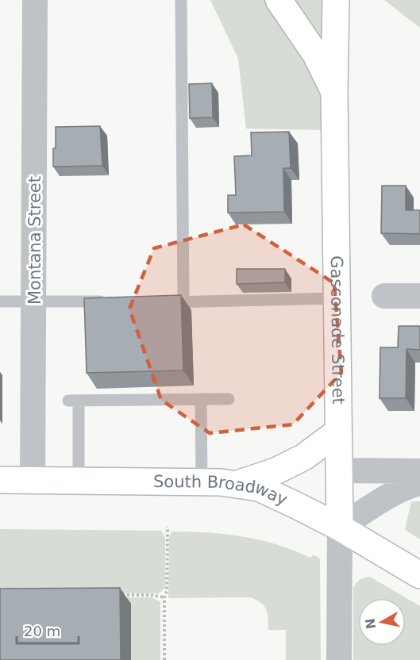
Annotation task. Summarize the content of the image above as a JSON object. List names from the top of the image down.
{
  "streets": {
    "main road": ["Gasconade Street", "South Broadway"],
    "street": ["Montana Street"]
  },
  "crossings": [
    ["Montana Street", "South Broadway"],
    ["Gasconade Street", "South Broadway"]
  ],
  "scale_bar": "20 m",
  "north": "left"
}
